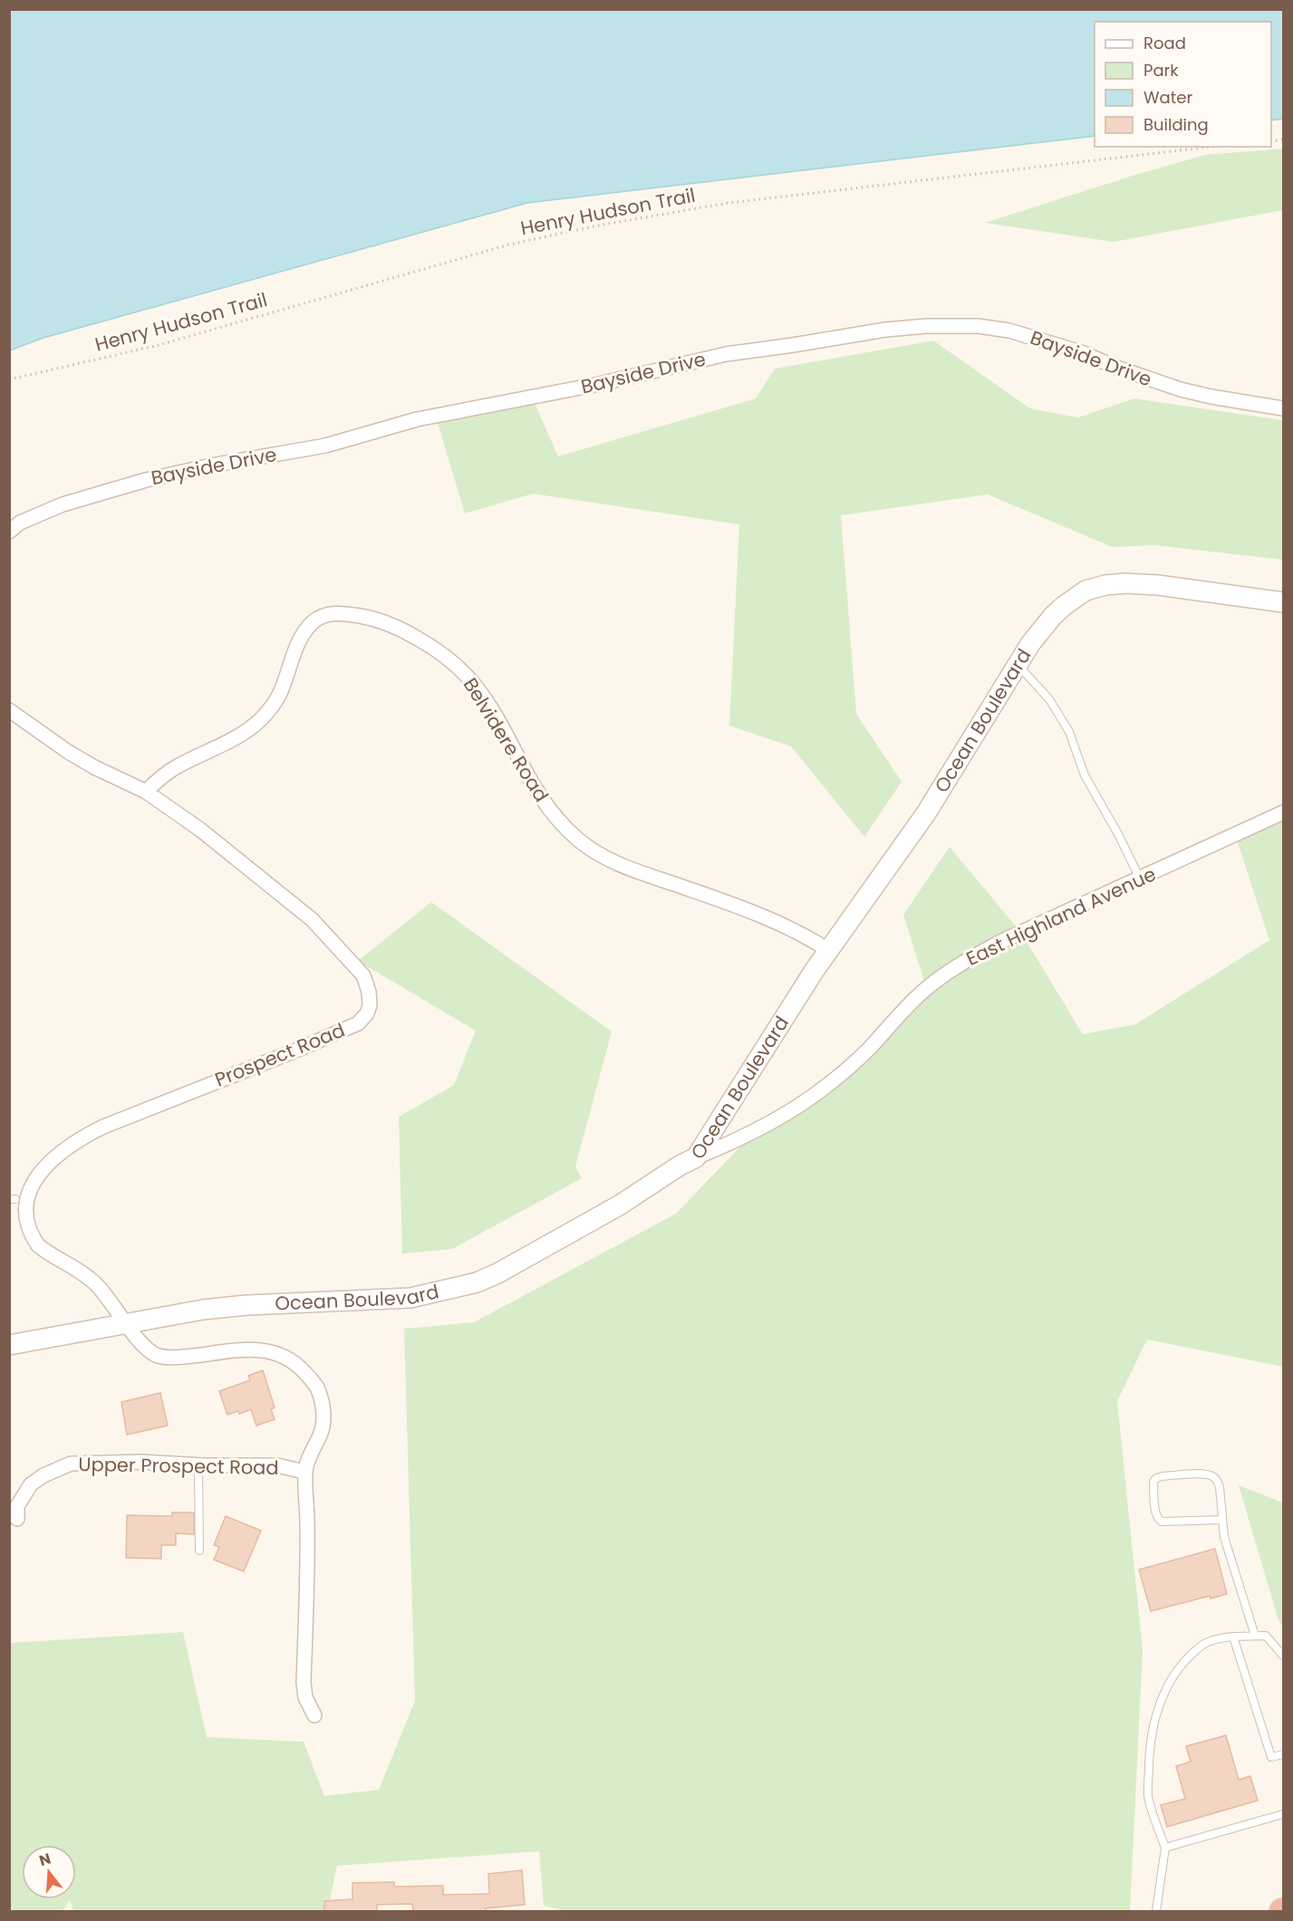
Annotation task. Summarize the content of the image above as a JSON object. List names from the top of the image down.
{
  "streets": {
    "street": [
      "Bayside Drive",
      "Ocean Boulevard",
      "Belvidere Road",
      "East Highland Avenue",
      "Prospect Road",
      "Upper Prospect Road"
    ],
    "path": ["Henry Hudson Trail"]
  },
  "crossings": [
    ["Ocean Boulevard", "Belvidere Road"],
    ["Ocean Boulevard", "East Highland Avenue"],
    ["Ocean Boulevard", "Prospect Road"],
    ["Ocean Boulevard", "Upper Prospect Road"],
    ["Belvidere Road", "Prospect Road"],
    ["Prospect Road", "Upper Prospect Road"]
  ],
  "legend": [
    "Road",
    "Park",
    "Water",
    "Building"
  ],
  "north": "top"
}
